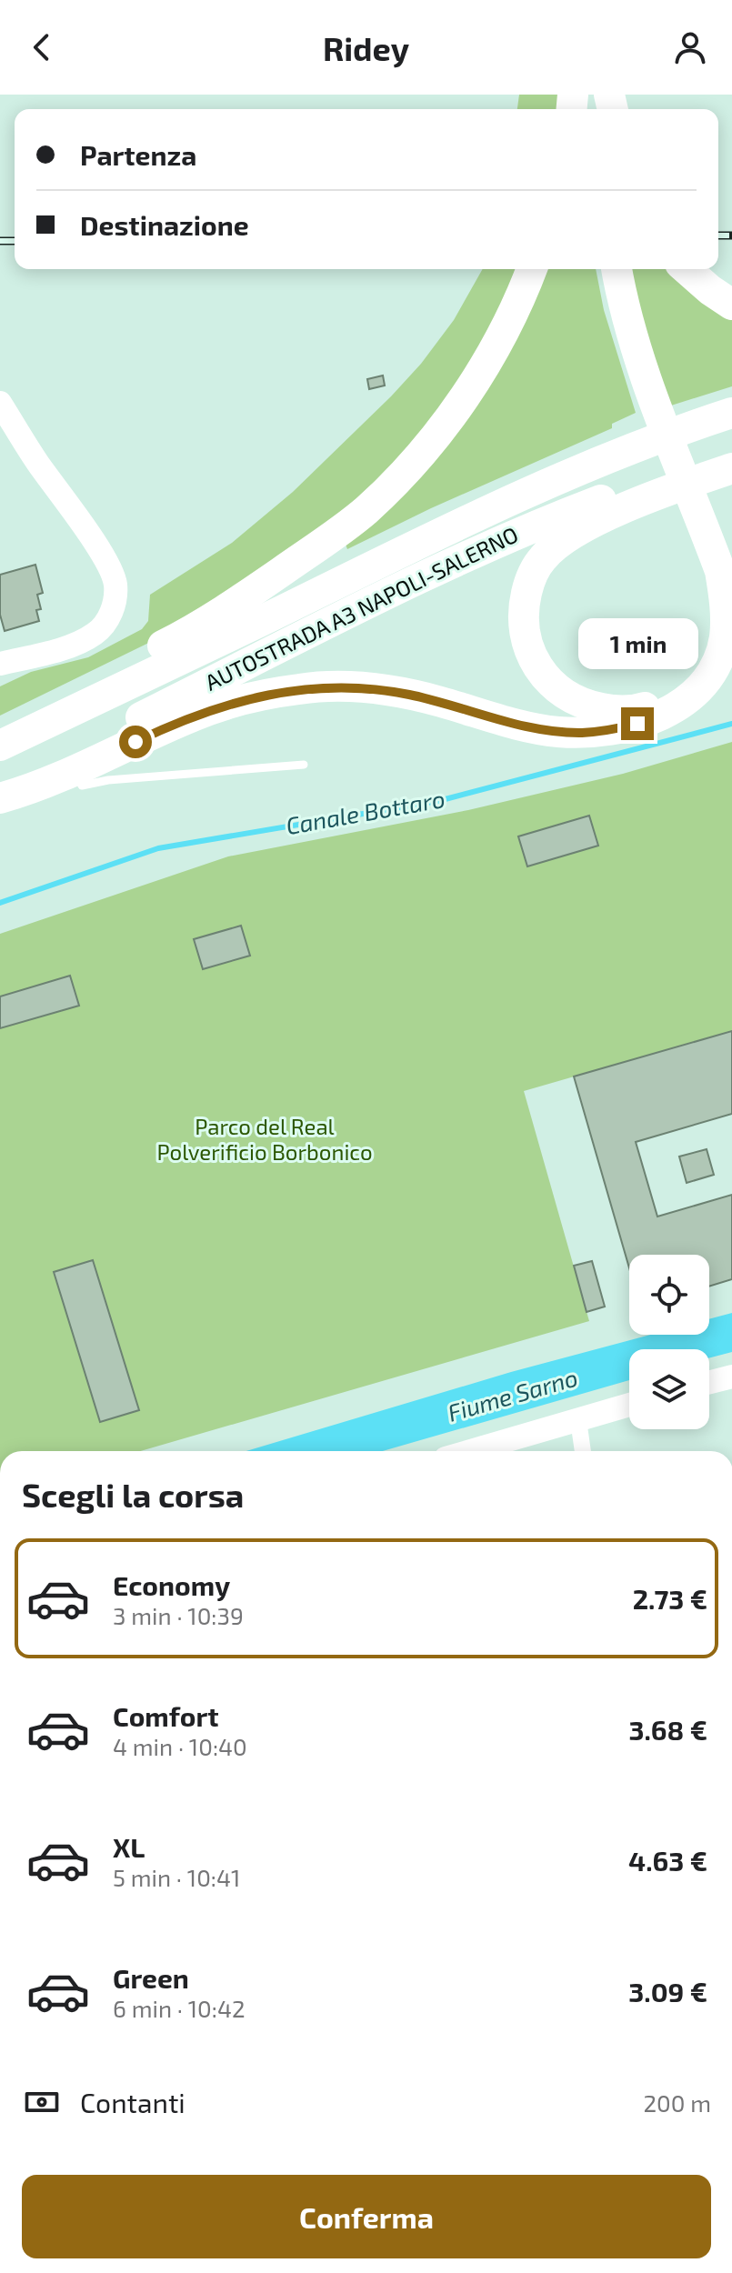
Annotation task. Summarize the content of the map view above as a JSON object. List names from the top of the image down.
{
  "streets": {
    "highway": ["AUTOSTRADA A3 NAPOLI-SALERNO"]
  },
  "water": ["Canale Bottaro", "Fiume Sarno"],
  "parks": ["Parco del Real Polverificio Borbonico"],
  "page": {
    "header": "Ridey",
    "banner": ["Partenza", "Destinazione"],
    "bubble": "1 min",
    "heading": "Scegli la corsa",
    "list": [
      {
        "name": "Economy",
        "note": "3 min · 10:39",
        "value": "2.73 €"
      },
      {
        "name": "Comfort",
        "note": "4 min · 10:40",
        "value": "3.68 €"
      },
      {
        "name": "XL",
        "note": "5 min · 10:41",
        "value": "4.63 €"
      },
      {
        "name": "Green",
        "note": "6 min · 10:42",
        "value": "3.09 €"
      }
    ],
    "pay": ["Contanti", "200 m"],
    "buttons": "Conferma"
  }
}
